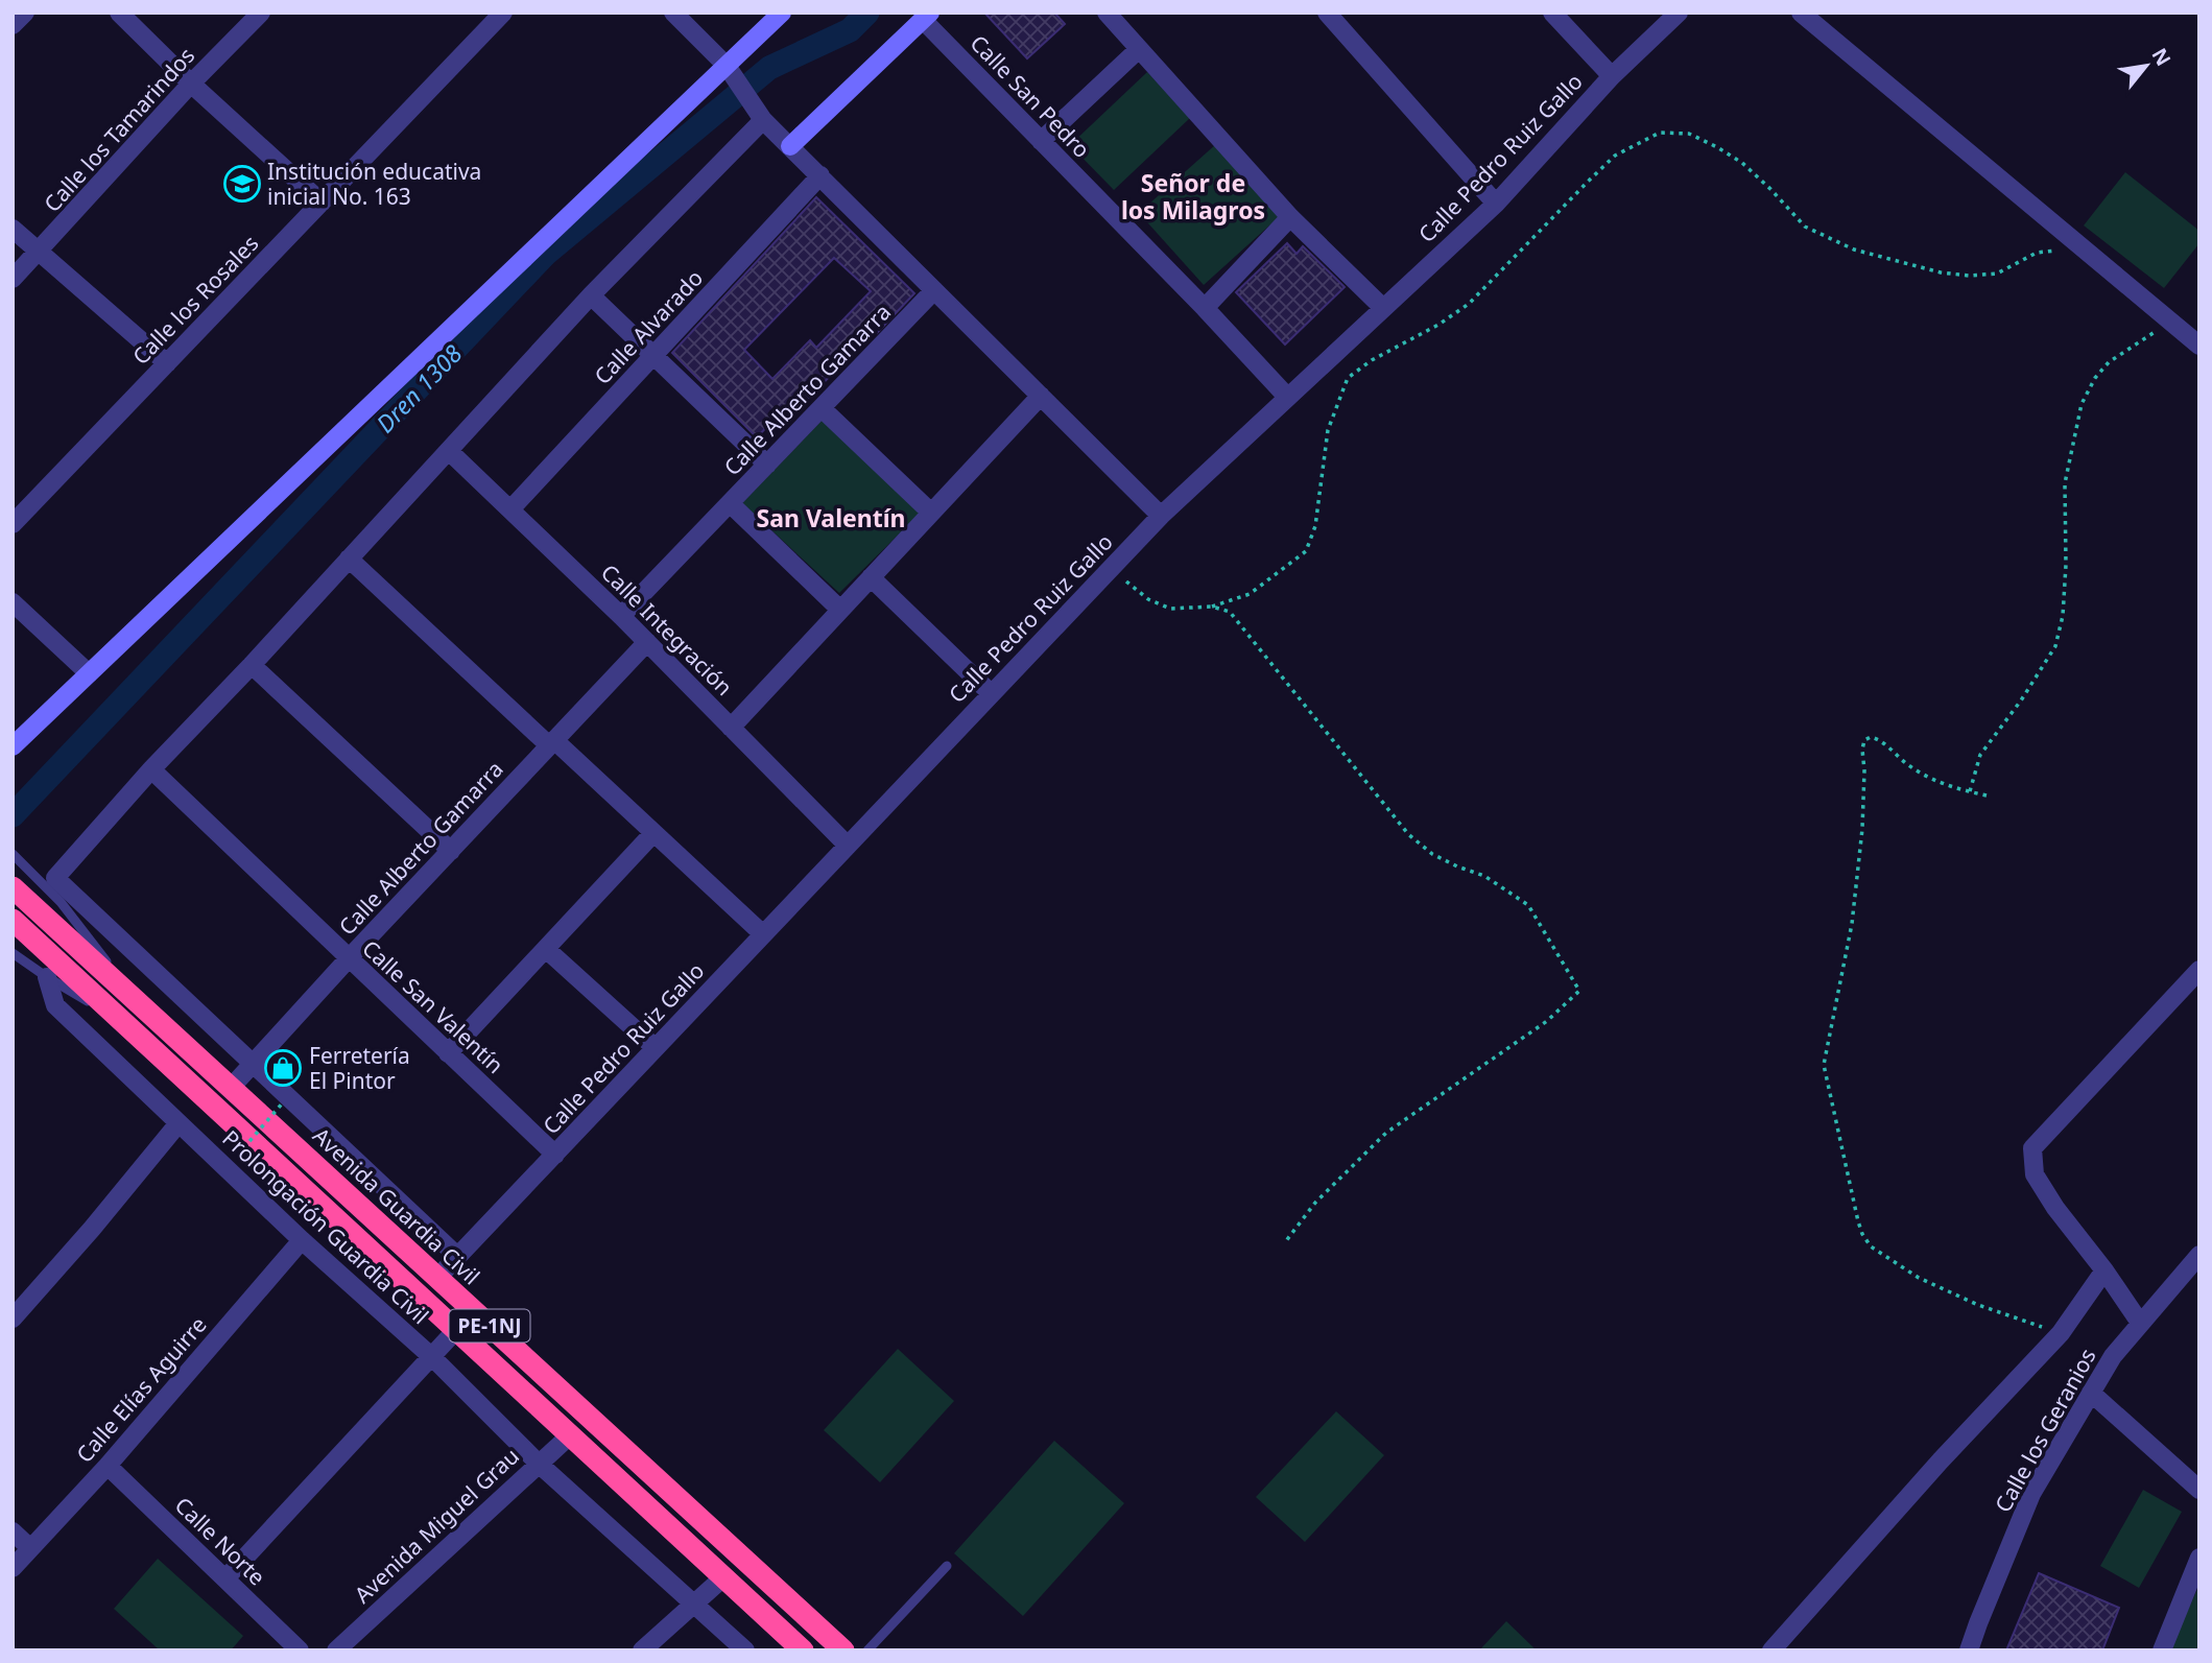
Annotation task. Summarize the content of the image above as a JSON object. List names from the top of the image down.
{
  "streets": {
    "highway": ["Avenida Guardia Civil", "PE-1NJ"],
    "street": [
      "Calle San Pedro",
      "Calle los Tamarindos",
      "Calle Pedro Ruiz Gallo",
      "Calle los Rosales",
      "Calle Alvarado",
      "Calle Alberto Gamarra",
      "Calle Integración",
      "Calle San Valentín",
      "Prolongación Guardia Civil",
      "Calle Elías Aguirre",
      "Calle los Geranios",
      "Avenida Miguel Grau",
      "Calle Norte"
    ]
  },
  "crossings": [
    ["Calle San Pedro", "Calle Pedro Ruiz Gallo"],
    ["Calle Pedro Ruiz Gallo", "Calle Integración"],
    ["Calle Pedro Ruiz Gallo", "Calle San Valentín"],
    ["Calle Pedro Ruiz Gallo", "Avenida Guardia Civil"],
    ["Calle Alvarado", "Calle Integración"],
    ["Calle Alberto Gamarra", "Calle Integración"],
    ["Calle Alberto Gamarra", "Calle San Valentín"],
    ["Calle Alberto Gamarra", "Avenida Guardia Civil"],
    ["Prolongación Guardia Civil", "Calle Elías Aguirre"],
    ["Prolongación Guardia Civil", "Avenida Miguel Grau"],
    ["PE-1NJ", "Avenida Miguel Grau"],
    ["Calle Elías Aguirre", "Calle Norte"]
  ],
  "districts": ["Señor de los Milagros", "San Valentín"],
  "water": ["Dren 1308"],
  "places": {
    "school or university": ["Institución educativa inicial No. 163"],
    "shop": ["Ferretería El Pintor"]
  },
  "north": "top right"
}
